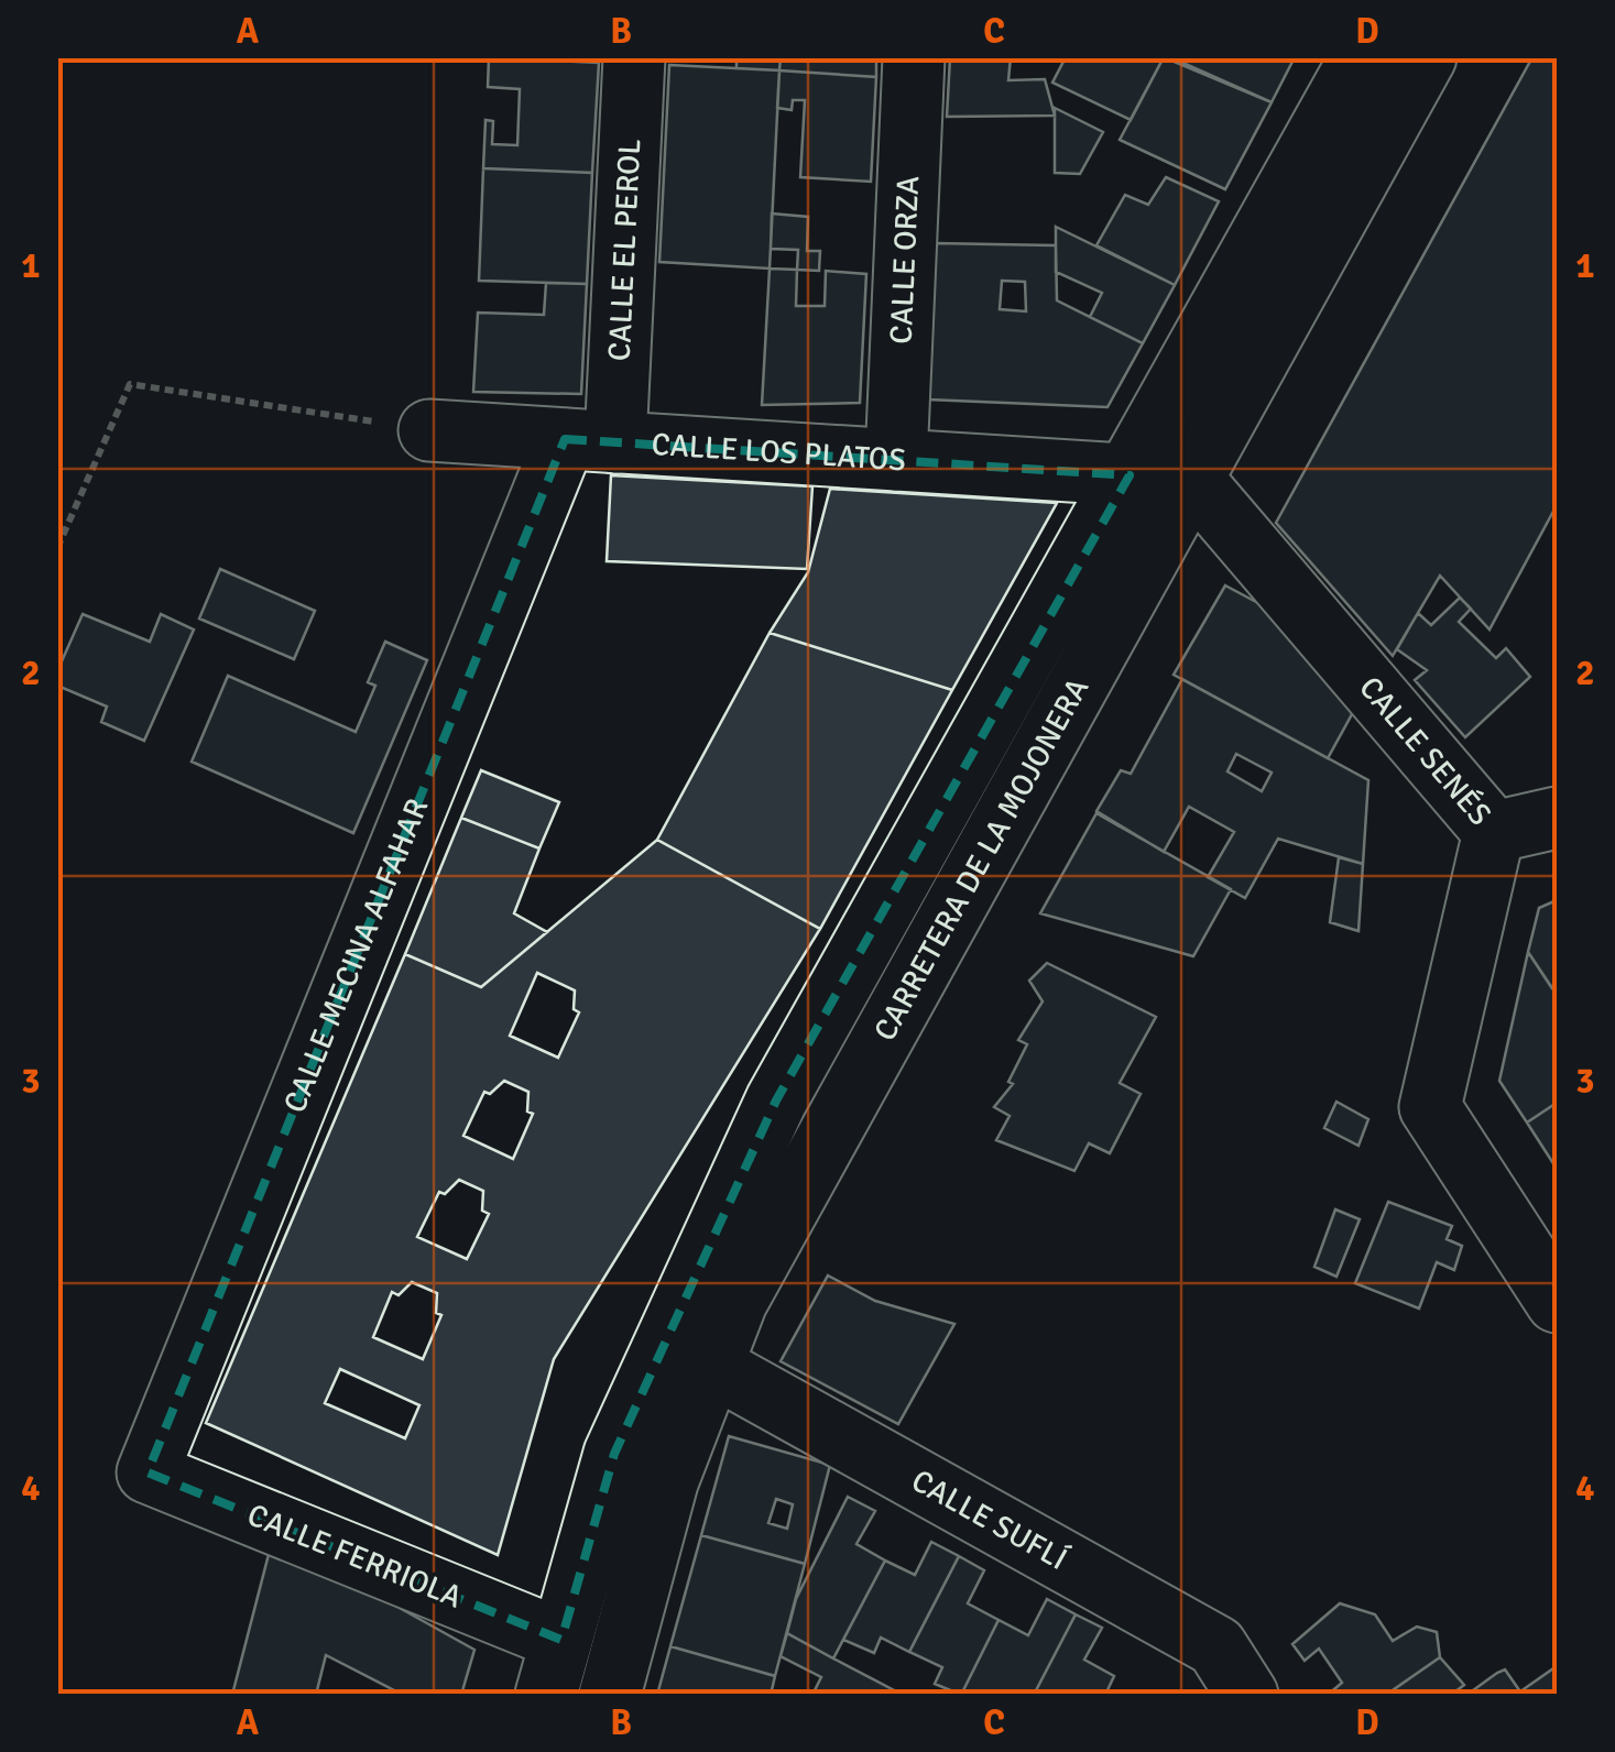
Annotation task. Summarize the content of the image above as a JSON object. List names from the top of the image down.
{
  "streets": {
    "street": [
      "CALLE EL PEROL",
      "CALLE ORZA",
      "CALLE LOS PLATOS",
      "CALLE SENÉS",
      "CARRETERA DE LA MOJONERA",
      "CALLE MECINA ALFAHAR",
      "CALLE SUFLÍ",
      "CALLE FERRIOLA"
    ]
  },
  "crossings": [
    ["CALLE EL PEROL", "CALLE LOS PLATOS"],
    ["CALLE EL PEROL", "CALLE MECINA ALFAHAR"],
    ["CALLE ORZA", "CALLE LOS PLATOS"],
    ["CALLE LOS PLATOS", "CARRETERA DE LA MOJONERA"],
    ["CALLE LOS PLATOS", "CALLE MECINA ALFAHAR"],
    ["CALLE SENÉS", "CARRETERA DE LA MOJONERA"],
    ["CARRETERA DE LA MOJONERA", "CALLE SUFLÍ"],
    ["CARRETERA DE LA MOJONERA", "CALLE FERRIOLA"],
    ["CALLE MECINA ALFAHAR", "CALLE FERRIOLA"]
  ],
  "grid": {
    "columns": [
      "A",
      "B",
      "C",
      "D"
    ],
    "rows": [
      "1",
      "2",
      "3",
      "4"
    ]
  }
}
